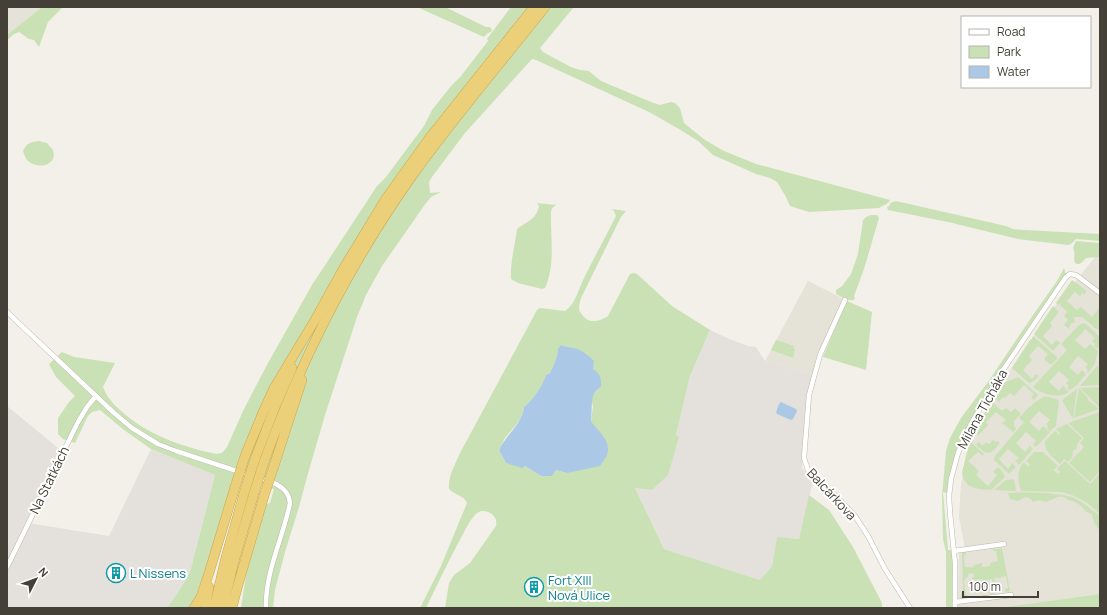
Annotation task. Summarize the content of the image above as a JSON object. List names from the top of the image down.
{
  "streets": {
    "street": ["Milana Ticháka", "Na Statkách", "Balcárkova"]
  },
  "places": {
    "building": ["L Nissens", "Fort XIII Nová Ulice"]
  },
  "legend": ["Road", "Park", "Water"],
  "scale_bar": "100 m",
  "north": "top right"
}
